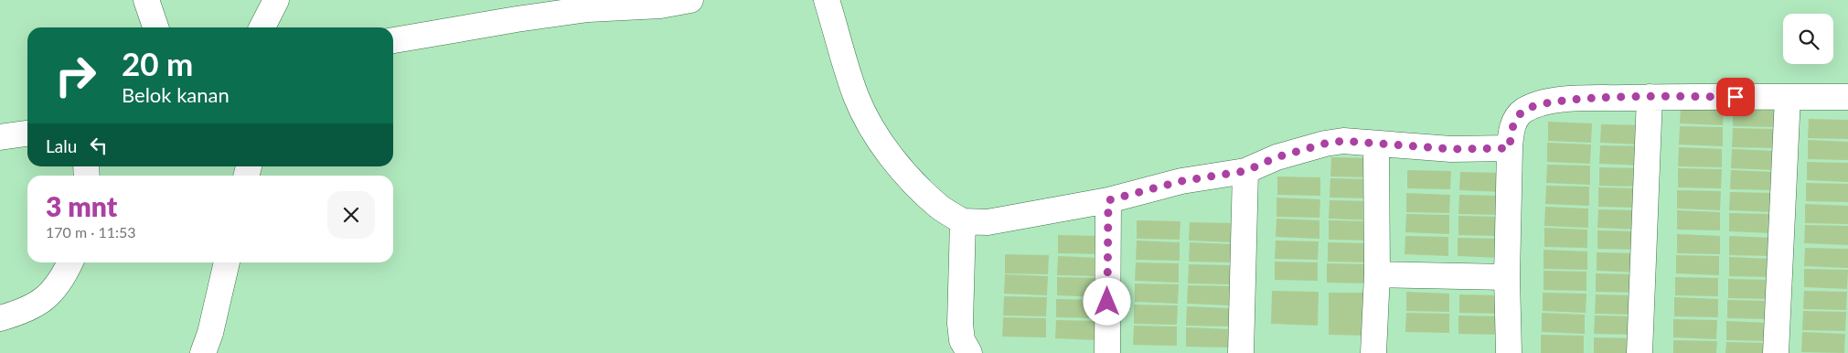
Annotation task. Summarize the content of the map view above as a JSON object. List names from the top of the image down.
{
  "page": {
    "turn": ["20 m", "Belok kanan"],
    "then": "Lalu",
    "heading": ["3 mnt", "170 m · 11:53"]
  }
}
